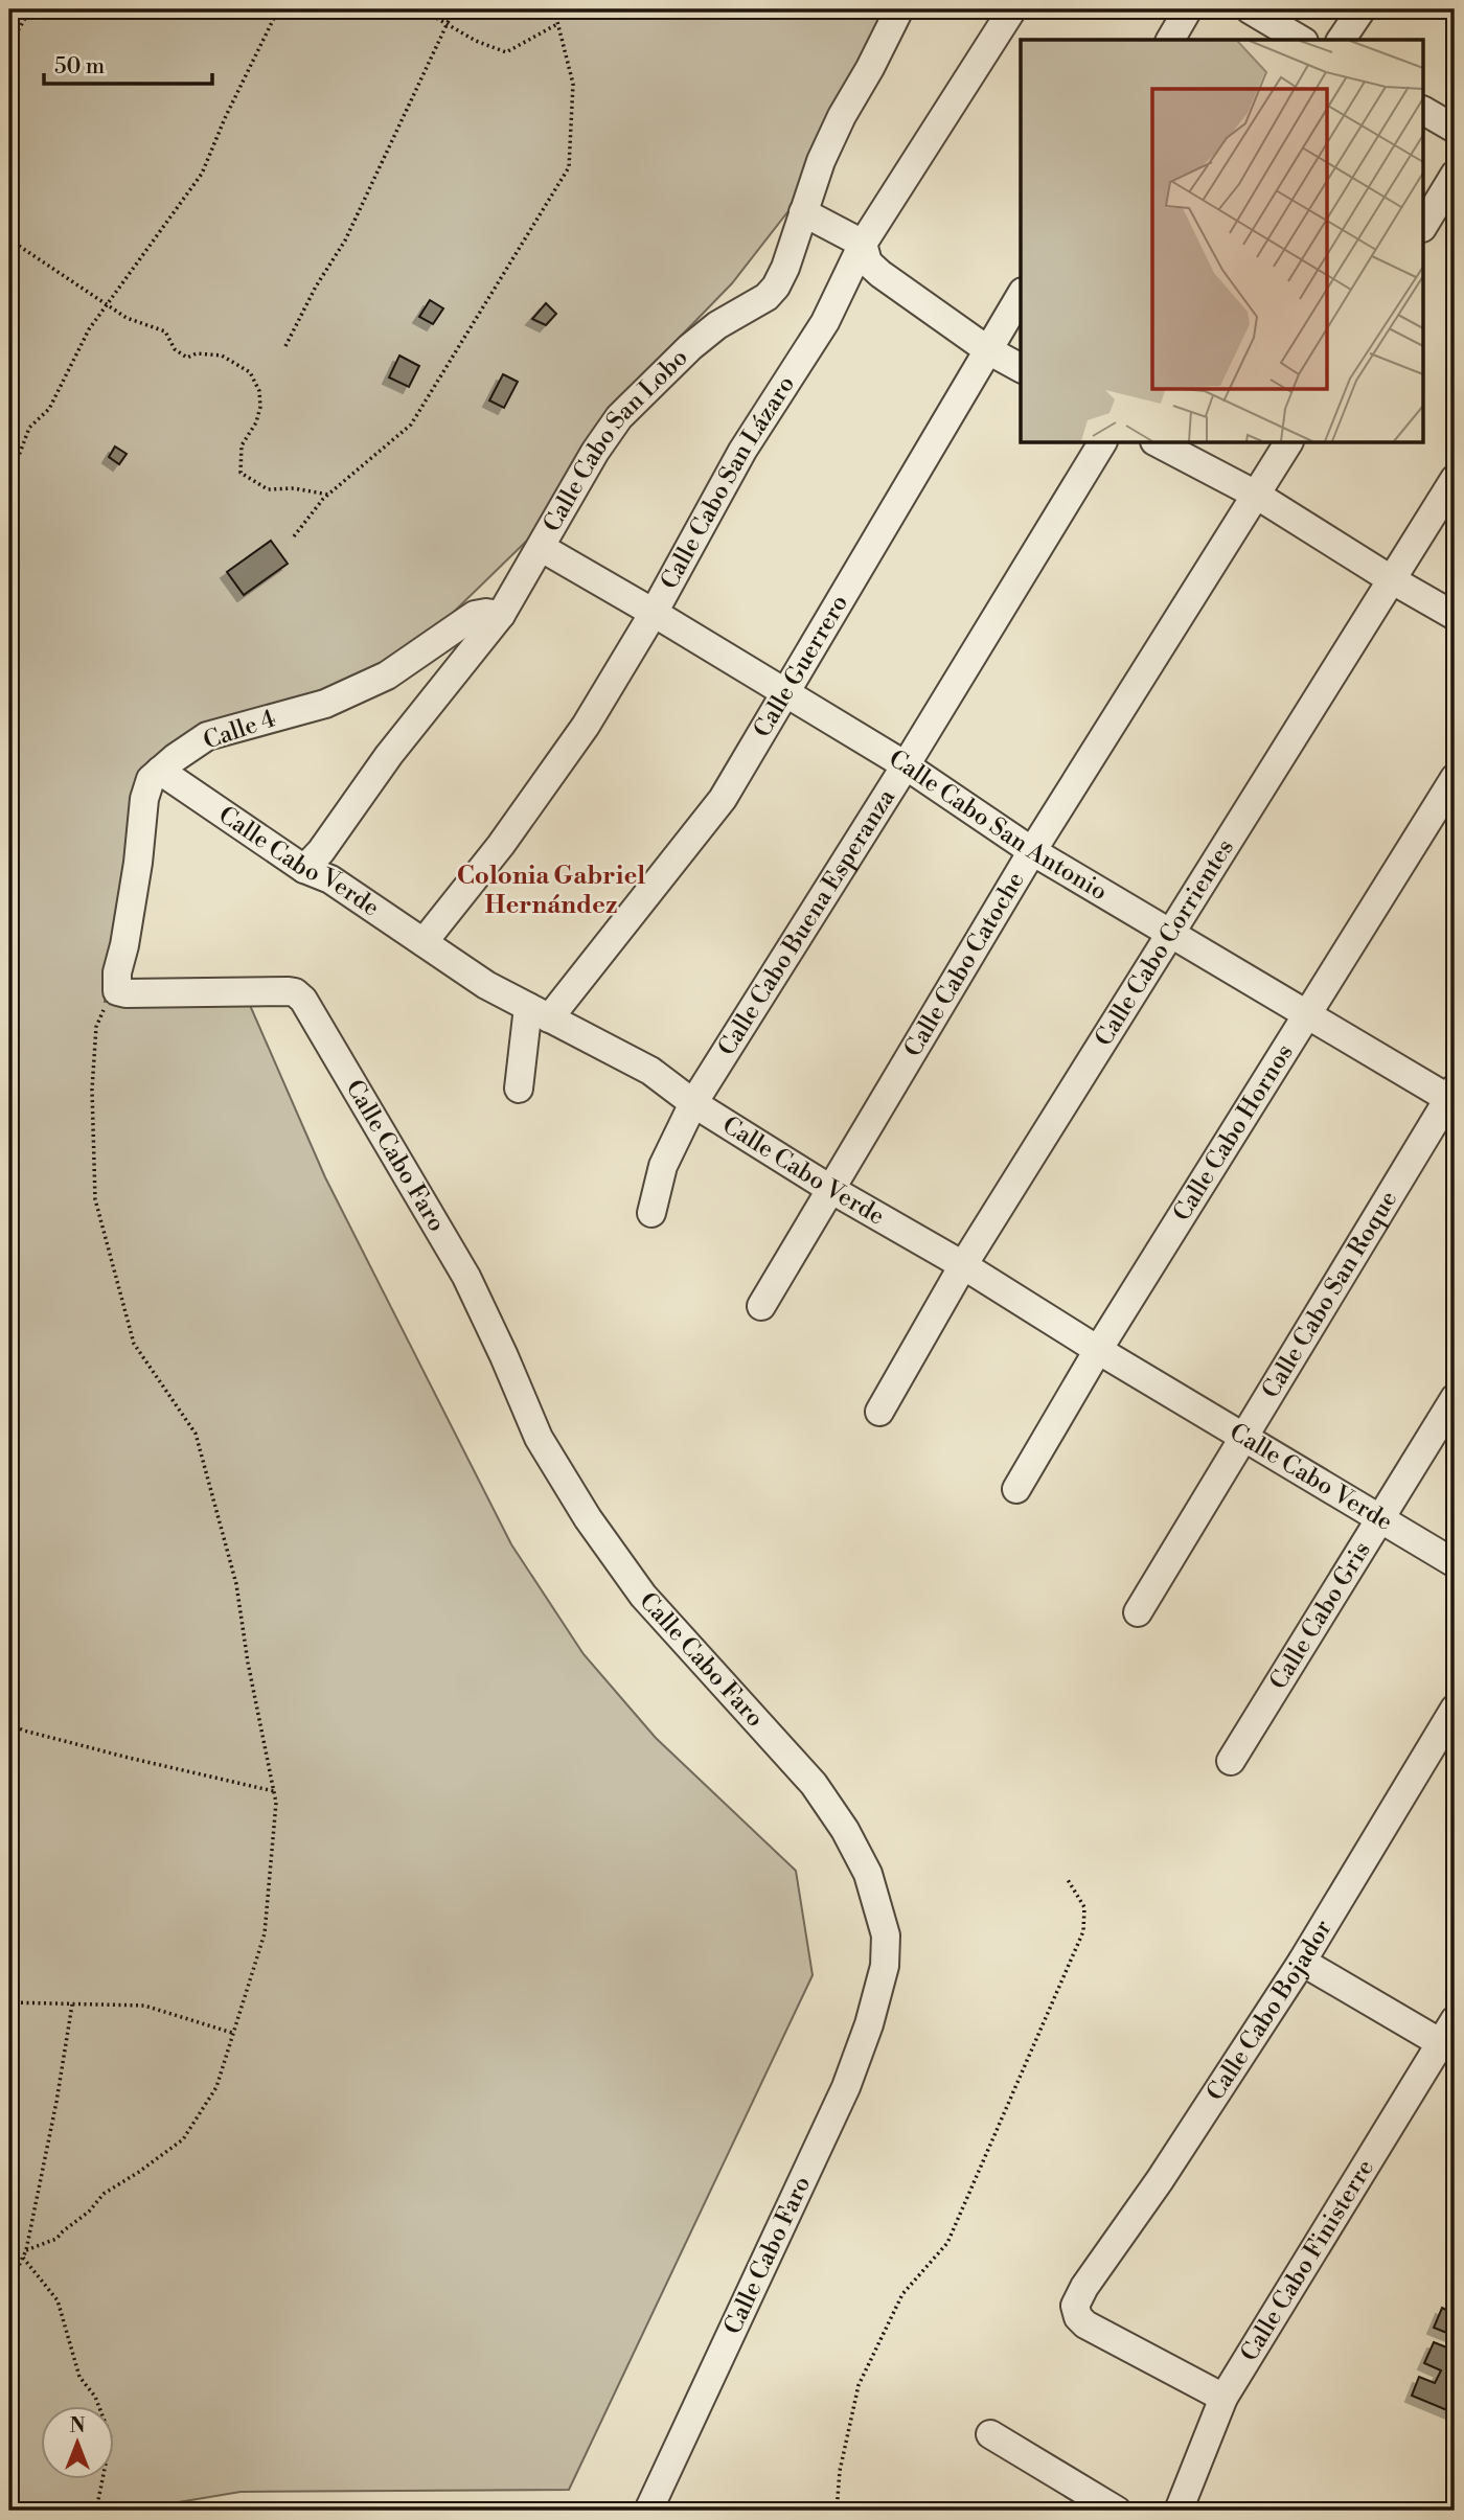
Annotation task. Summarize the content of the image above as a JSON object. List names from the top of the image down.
{
  "streets": {
    "street": [
      "Calle Cabo San Lobo",
      "Calle Cabo San Lázaro",
      "Calle Guerrero",
      "Calle 4",
      "Calle Cabo San Antonio",
      "Calle Cabo Verde",
      "Calle Cabo Buena Esperanza",
      "Calle Cabo Corrientes",
      "Calle Cabo Catoche",
      "Calle Cabo Hornos",
      "Calle Cabo Faro",
      "Calle Cabo San Roque",
      "Calle Cabo Gris",
      "Calle Cabo Bojador",
      "Calle Cabo Finisterre"
    ]
  },
  "crossings": [
    ["Calle Cabo San Lobo", "Calle 4"],
    ["Calle Cabo San Lobo", "Calle Cabo San Antonio"],
    ["Calle Cabo San Lobo", "Calle Cabo Verde"],
    ["Calle Cabo San Lázaro", "Calle Cabo San Antonio"],
    ["Calle Cabo San Lázaro", "Calle Cabo Verde"],
    ["Calle Guerrero", "Calle Cabo San Antonio"],
    ["Calle Guerrero", "Calle Cabo Verde"],
    ["Calle 4", "Calle Cabo Verde"],
    ["Calle 4", "Calle Cabo Faro"],
    ["Calle Cabo San Antonio", "Calle Cabo Buena Esperanza"],
    ["Calle Cabo San Antonio", "Calle Cabo Corrientes"],
    ["Calle Cabo San Antonio", "Calle Cabo Catoche"],
    ["Calle Cabo San Antonio", "Calle Cabo Hornos"],
    ["Calle Cabo San Antonio", "Calle Cabo San Roque"],
    ["Calle Cabo Verde", "Calle Cabo Buena Esperanza"],
    ["Calle Cabo Verde", "Calle Cabo Corrientes"],
    ["Calle Cabo Verde", "Calle Cabo Catoche"],
    ["Calle Cabo Verde", "Calle Cabo Hornos"],
    ["Calle Cabo Verde", "Calle Cabo San Roque"],
    ["Calle Cabo Verde", "Calle Cabo Gris"],
    ["Calle Cabo Bojador", "Calle Cabo Finisterre"]
  ],
  "districts": ["Colonia Gabriel Hernández"],
  "scale_bar": "50 m",
  "north": "top"
}
